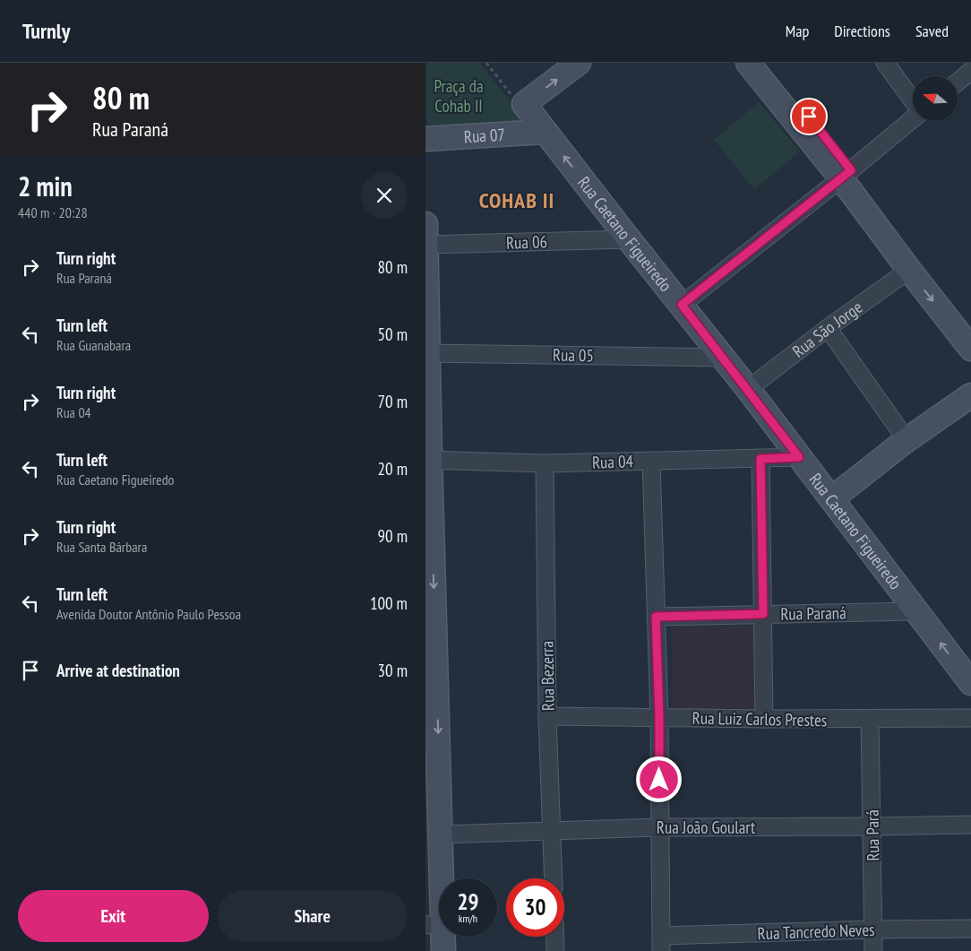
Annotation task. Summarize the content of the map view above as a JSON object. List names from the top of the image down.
{
  "streets": {
    "main road": ["Rua 07", "Rua Caetano Figueiredo"],
    "street": [
      "Rua 06",
      "Rua São Jorge",
      "Rua 05",
      "Rua 04",
      "Rua Paraná",
      "Rua Bezerra",
      "Rua Luiz Carlos Prestes",
      "Rua João Goulart",
      "Rua Pará",
      "Rua Tancredo Neves"
    ]
  },
  "crossings": [
    ["Rua 07", "Rua Caetano Figueiredo"],
    ["Rua Caetano Figueiredo", "Rua 06"],
    ["Rua Caetano Figueiredo", "Rua São Jorge"],
    ["Rua Caetano Figueiredo", "Rua 05"],
    ["Rua Caetano Figueiredo", "Rua 04"],
    ["Rua Caetano Figueiredo", "Rua Paraná"],
    ["Rua 04", "Rua Bezerra"],
    ["Rua Bezerra", "Rua Luiz Carlos Prestes"],
    ["Rua Bezerra", "Rua João Goulart"],
    ["Rua Luiz Carlos Prestes", "Rua Pará"],
    ["Rua João Goulart", "Rua Pará"],
    ["Rua Pará", "Rua Tancredo Neves"]
  ],
  "districts": ["COHAB II"],
  "parks": ["Praça da Cohab II"],
  "north": "left",
  "page": {
    "header": "Turnly",
    "nav": ["Map", "Directions", "Saved"],
    "turn": ["80 m", "Rua Paraná"],
    "heading": ["2 min", "440 m · 20:28"],
    "list": [
      {
        "name": "Turn right",
        "note": "Rua Paraná",
        "value": "80 m"
      },
      {
        "name": "Turn left",
        "note": "Rua Guanabara",
        "value": "50 m"
      },
      {
        "name": "Turn right",
        "note": "Rua 04",
        "value": "70 m"
      },
      {
        "name": "Turn left",
        "note": "Rua Caetano Figueiredo",
        "value": "20 m"
      },
      {
        "name": "Turn right",
        "note": "Rua Santa Bárbara",
        "value": "90 m"
      },
      {
        "name": "Turn left",
        "note": "Avenida Doutor Antônio Paulo Pessoa",
        "value": "100 m"
      },
      {
        "name": "Arrive at destination",
        "value": "30 m"
      }
    ],
    "speed": "29 km/h",
    "limit": "30",
    "buttons": ["Exit", "Share"]
  }
}
